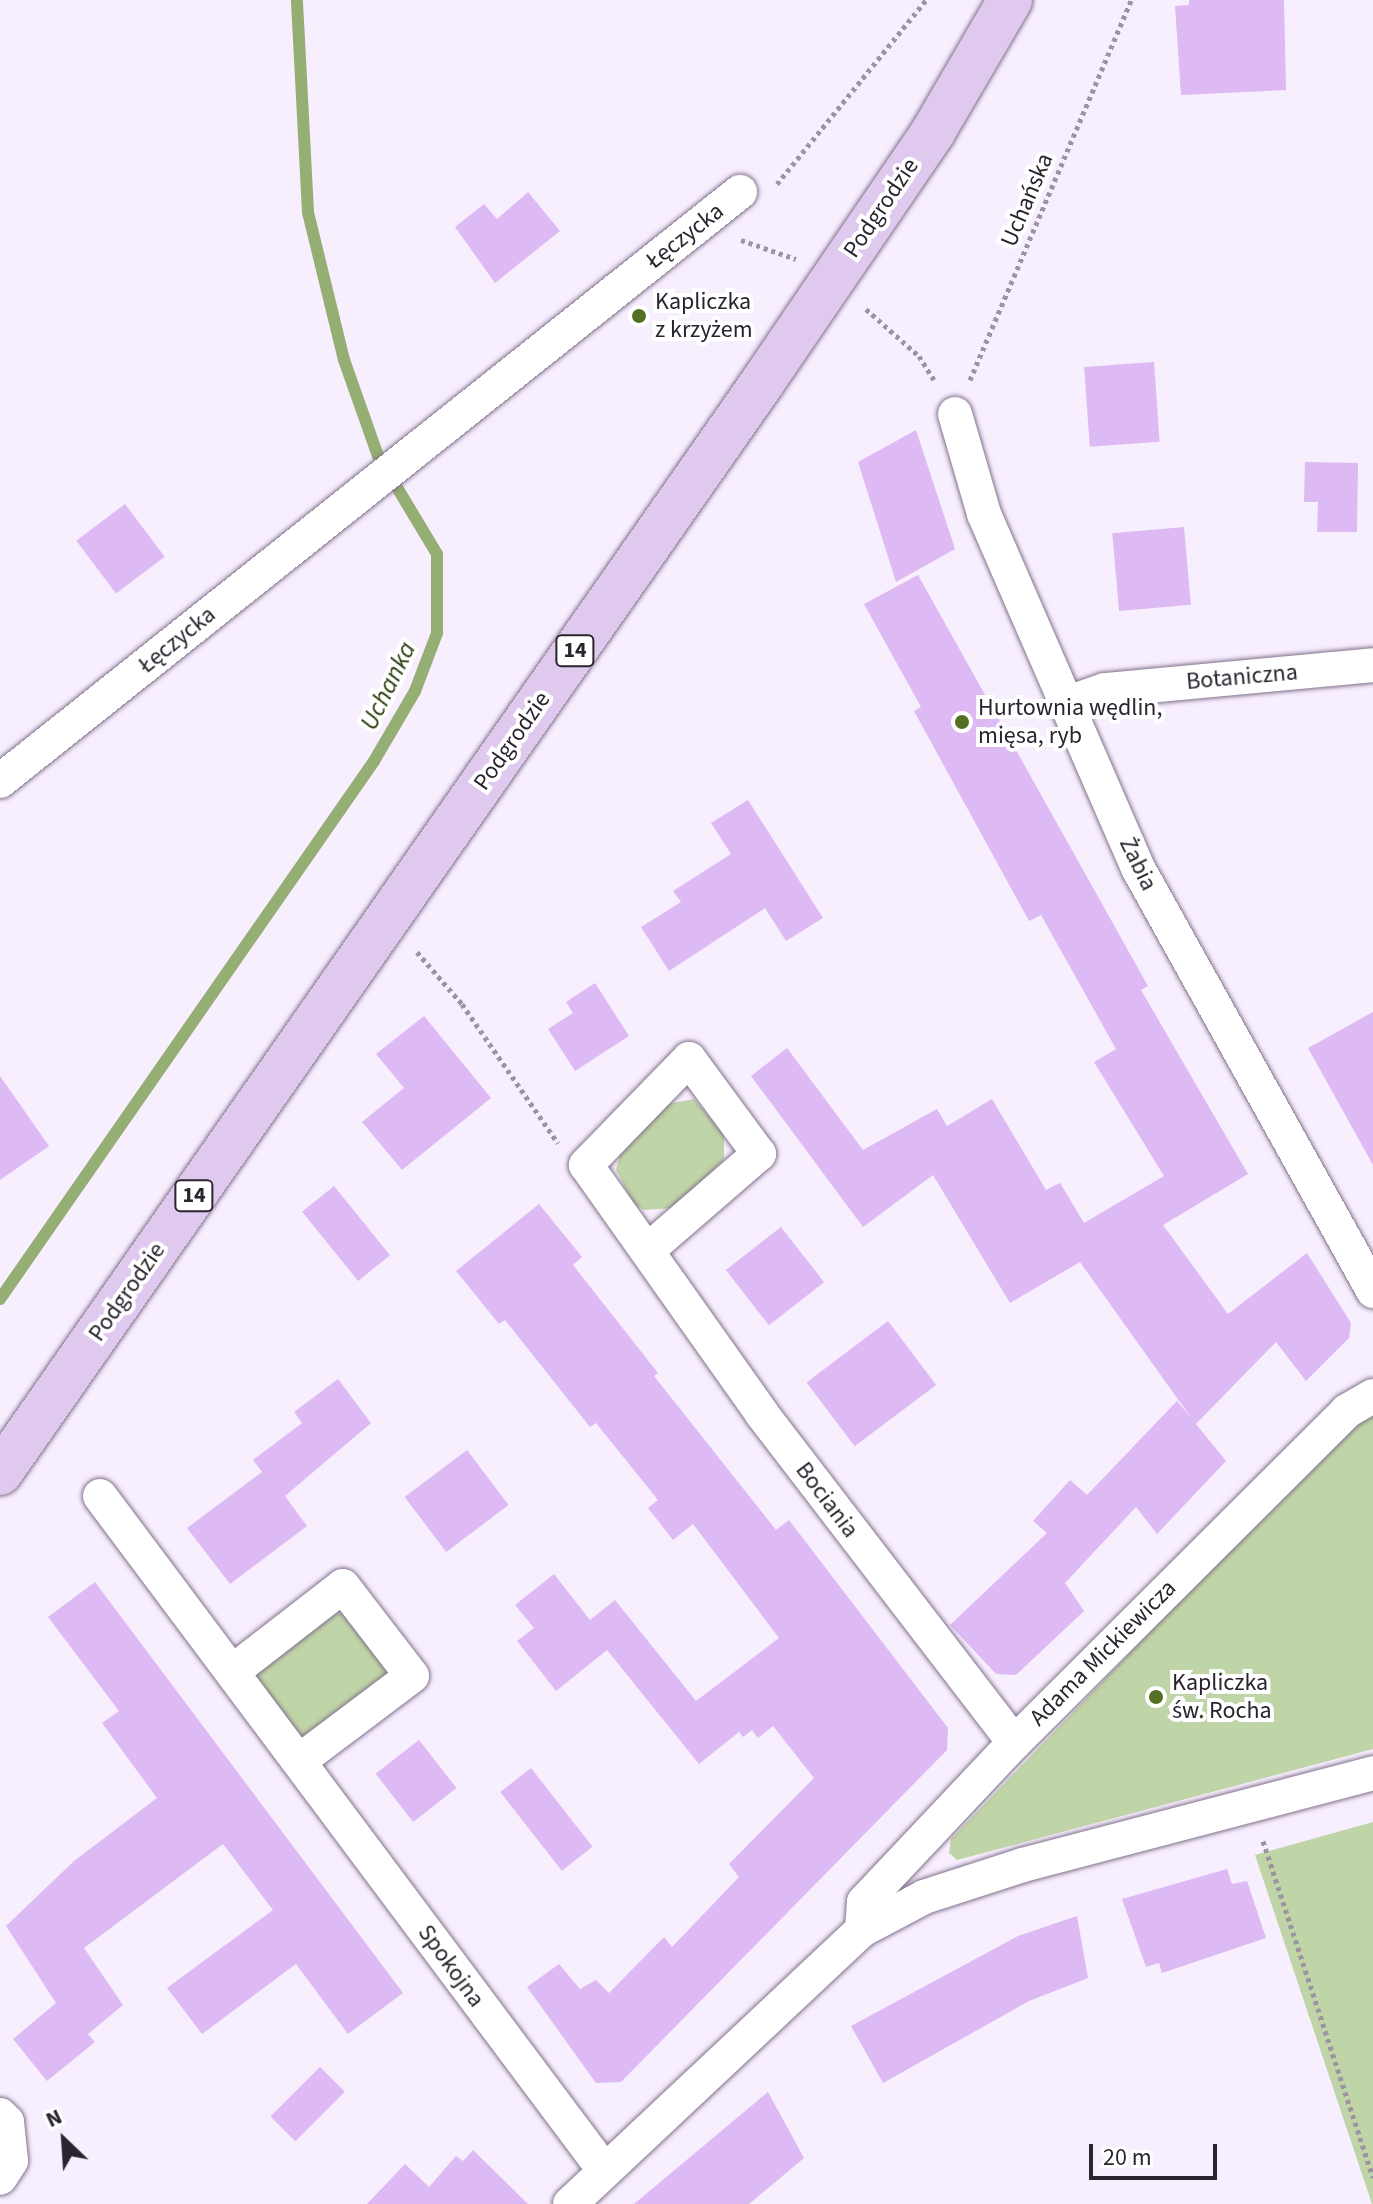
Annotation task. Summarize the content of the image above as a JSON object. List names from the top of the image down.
{
  "streets": {
    "main road": ["Podgrodzie", "14"],
    "street": [
      "Łęczycka",
      "Botaniczna",
      "Żabia",
      "Bociania",
      "Adama Mickiewicza",
      "Spokojna"
    ],
    "path": ["Uchańska"]
  },
  "crossings": [
    ["Uchańska", "Żabia"],
    ["Botaniczna", "Żabia"],
    ["Bociania", "Adama Mickiewicza"]
  ],
  "water": ["Uchanka"],
  "places": ["Kapliczka z krzyżem", "Hurtownia wędlin, mięsa, ryb", "Kapliczka św. Rocha"],
  "scale_bar": "20 m",
  "north": "top left"
}
